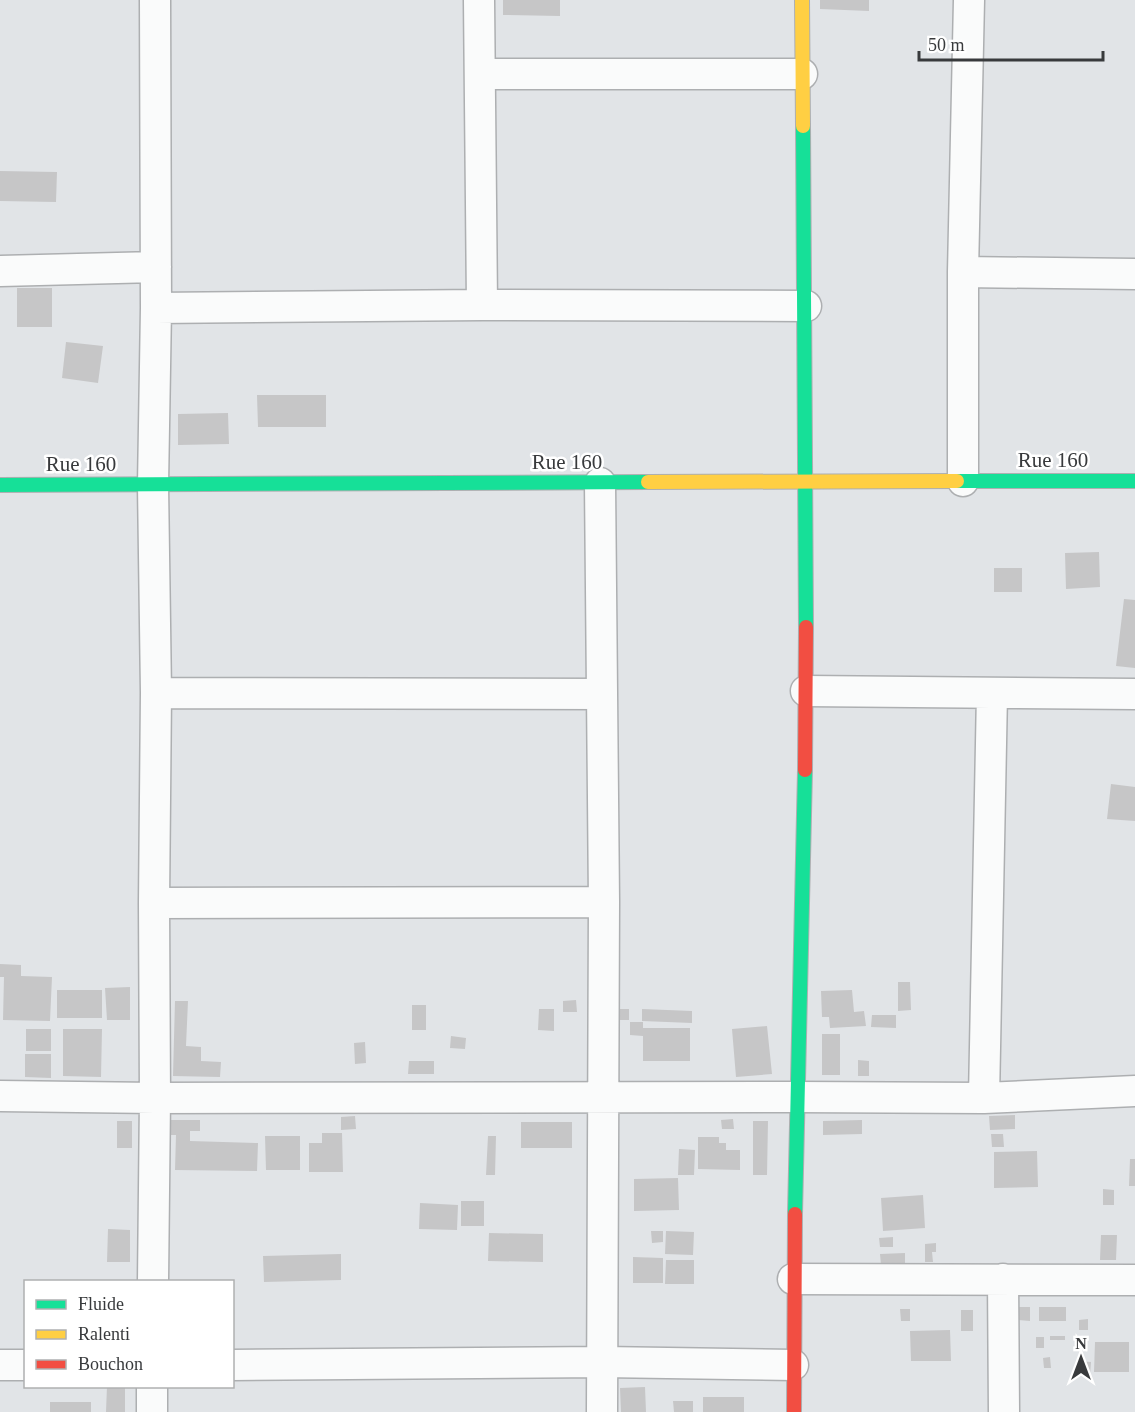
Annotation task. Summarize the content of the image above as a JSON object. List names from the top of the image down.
{
  "streets": {
    "street": ["Rue 160"]
  },
  "legend": ["Fluide", "Ralenti", "Bouchon"],
  "scale_bar": "50 m",
  "north": "top"
}
